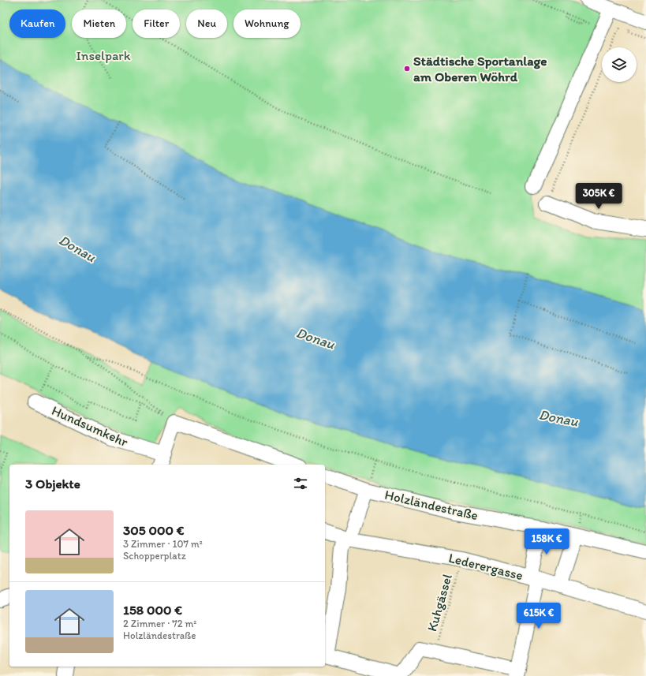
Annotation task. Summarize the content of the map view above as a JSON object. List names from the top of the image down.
{
  "streets": {
    "street": ["Hundsumkehr", "Holzländestraße", "Lederergasse"],
    "path": ["Kuhgässel"]
  },
  "crossings": [
    ["Lederergasse", "Kuhgässel"]
  ],
  "water": ["Donau"],
  "parks": ["Inselpark"],
  "places": ["Städtische Sportanlage am Oberen Wöhrd"],
  "page": {
    "chip": [
      "Kaufen",
      "Mieten",
      "Filter",
      "Neu",
      "Wohnung"
    ],
    "price": ["305K €", "158K €", "615K €"],
    "heading": "3 Objekte",
    "list": [
      {
        "name": "305 000 €",
        "note": "3 Zimmer · 107 m² · Schopperplatz"
      },
      {
        "name": "158 000 €",
        "note": "2 Zimmer · 72 m² · Holzländestraße"
      }
    ]
  }
}
